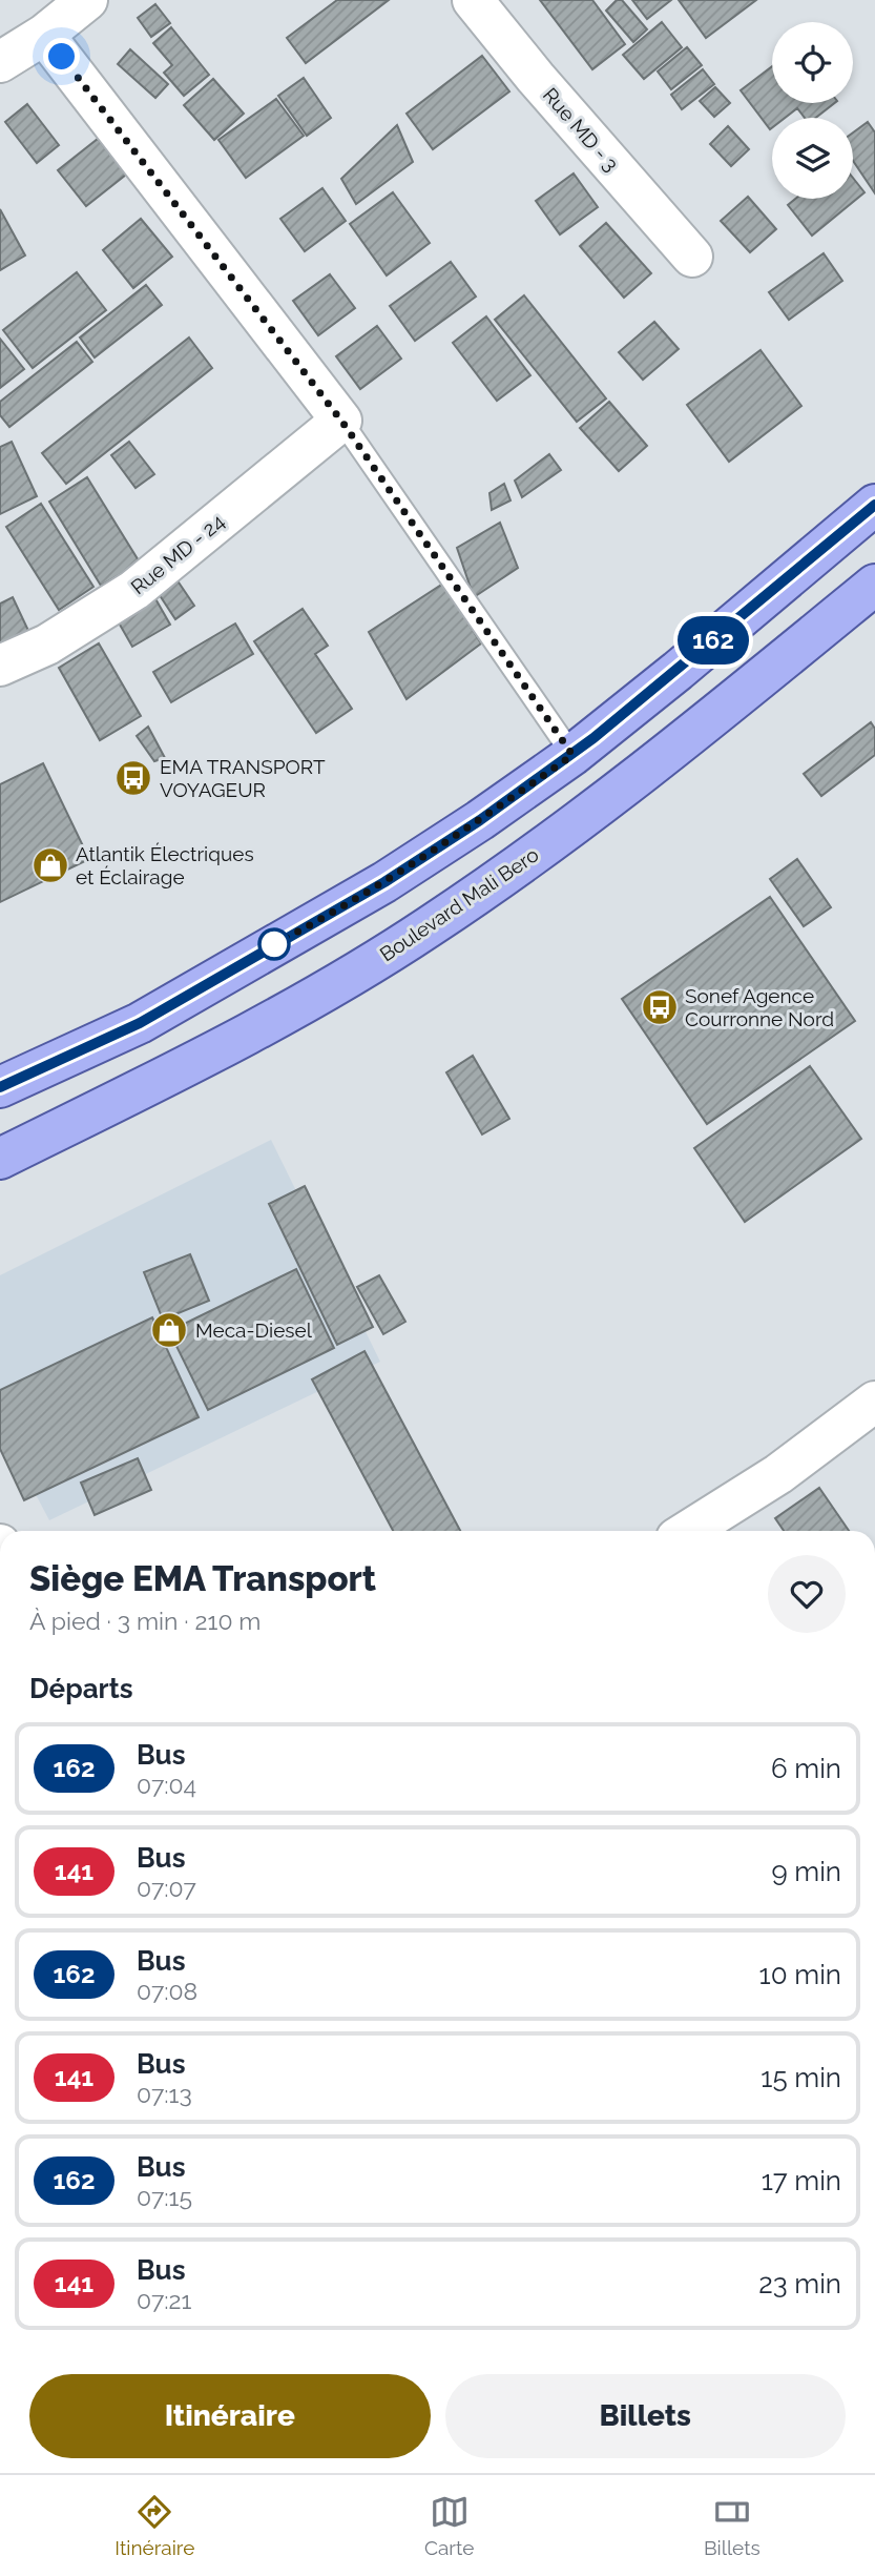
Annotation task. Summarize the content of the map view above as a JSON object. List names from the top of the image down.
{
  "streets": {
    "main road": ["Boulevard Mali Bero"],
    "street": ["Rue MD - 3", "Rue MD - 24"]
  },
  "places": {
    "bus stop": ["EMA TRANSPORT VOYAGEUR", "Sonef Agence Courronne Nord"],
    "shop": ["Atlantik Électriques et Éclairage", "Meca-Diesel"]
  },
  "lines": ["bus line 162"],
  "page": {
    "on_map": "162",
    "heading": [
      ["Siège EMA Transport", "À pied · 3 min · 210 m"],
      "Départs"
    ],
    "list": [
      {
        "mark": "162",
        "name": "Bus",
        "note": "07:04",
        "value": "6 min"
      },
      {
        "mark": "141",
        "name": "Bus",
        "note": "07:07",
        "value": "9 min"
      },
      {
        "mark": "162",
        "name": "Bus",
        "note": "07:08",
        "value": "10 min"
      },
      {
        "mark": "141",
        "name": "Bus",
        "note": "07:13",
        "value": "15 min"
      },
      {
        "mark": "162",
        "name": "Bus",
        "note": "07:15",
        "value": "17 min"
      },
      {
        "mark": "141",
        "name": "Bus",
        "note": "07:21",
        "value": "23 min"
      }
    ],
    "buttons": ["Itinéraire", "Billets"],
    "tabs": ["Itinéraire", "Carte", "Billets"]
  }
}
